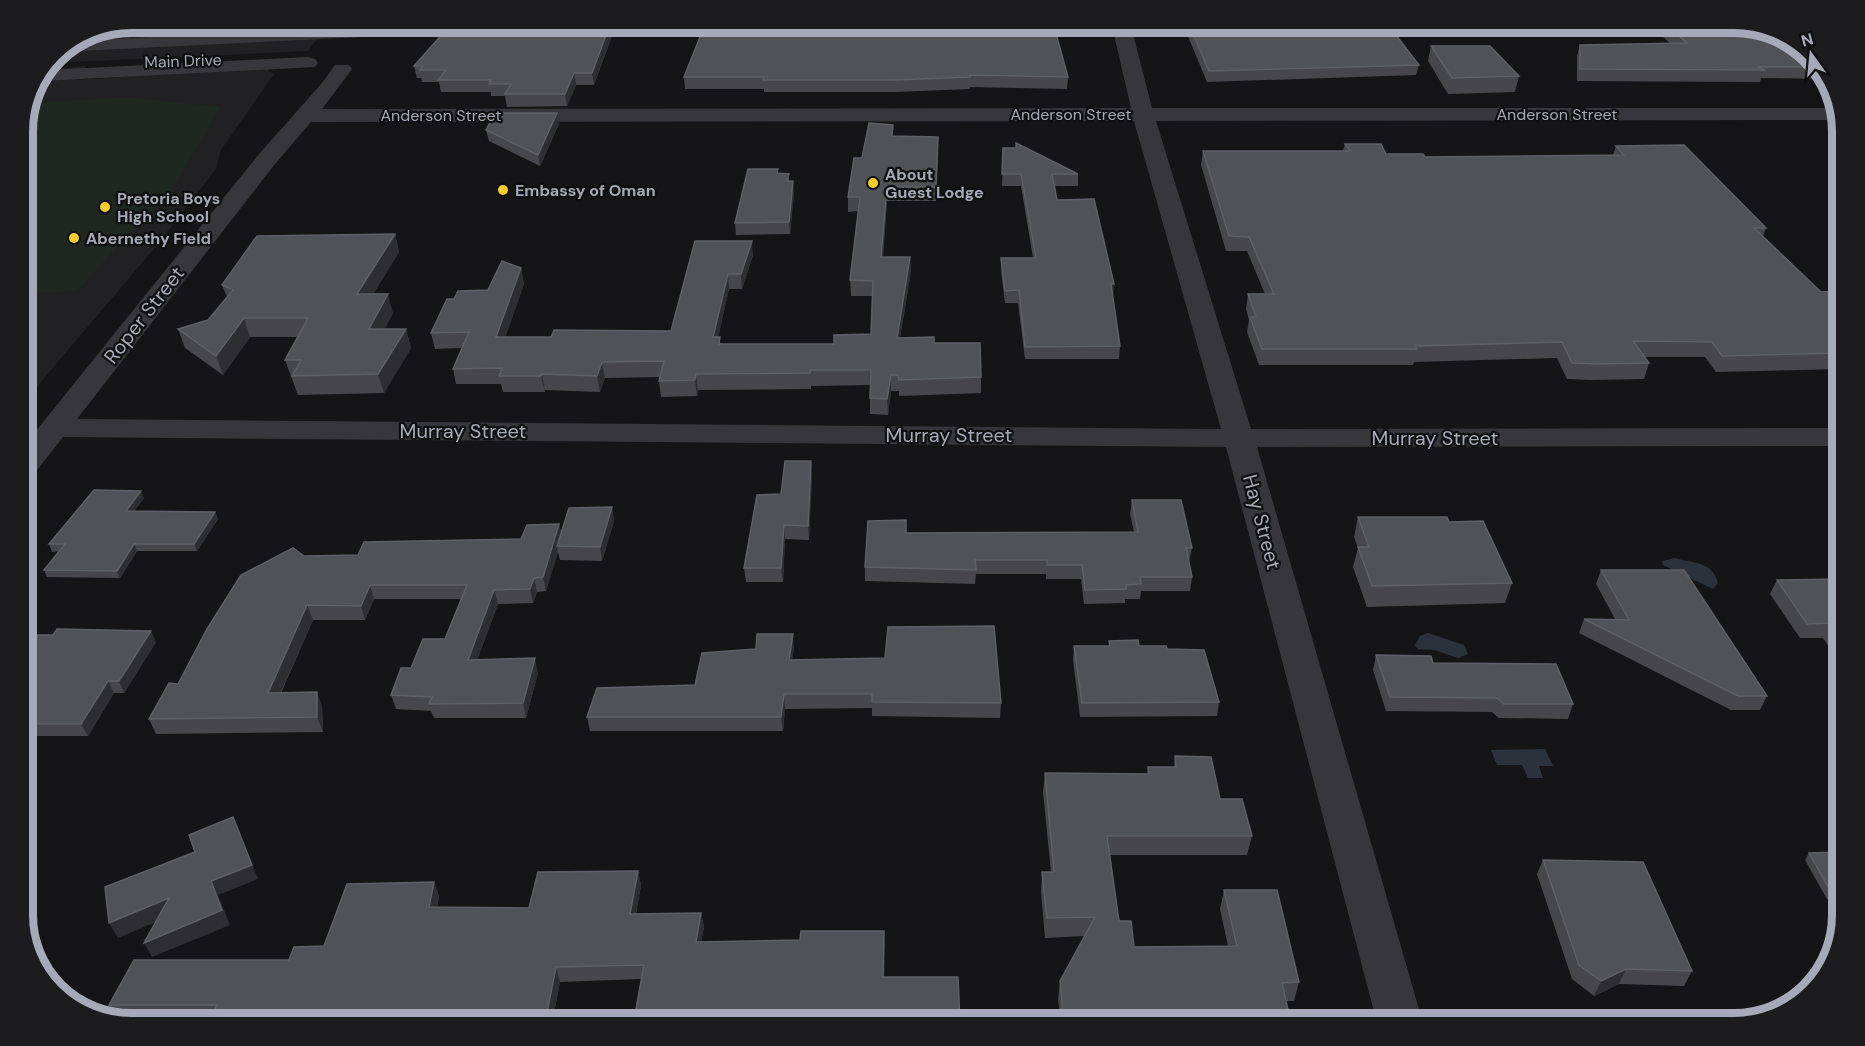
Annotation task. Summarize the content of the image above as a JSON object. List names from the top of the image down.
{
  "streets": {
    "street": [
      "Main Drive",
      "Anderson Street",
      "Roper Street",
      "Murray Street",
      "Hay Street"
    ]
  },
  "crossings": [
    ["Main Drive", "Roper Street"],
    ["Anderson Street", "Roper Street"],
    ["Anderson Street", "Hay Street"],
    ["Roper Street", "Murray Street"],
    ["Murray Street", "Hay Street"]
  ],
  "places": [
    "About Guest Lodge",
    "Embassy of Oman",
    "Pretoria Boys High School",
    "Abernethy Field"
  ],
  "north": "top"
}
